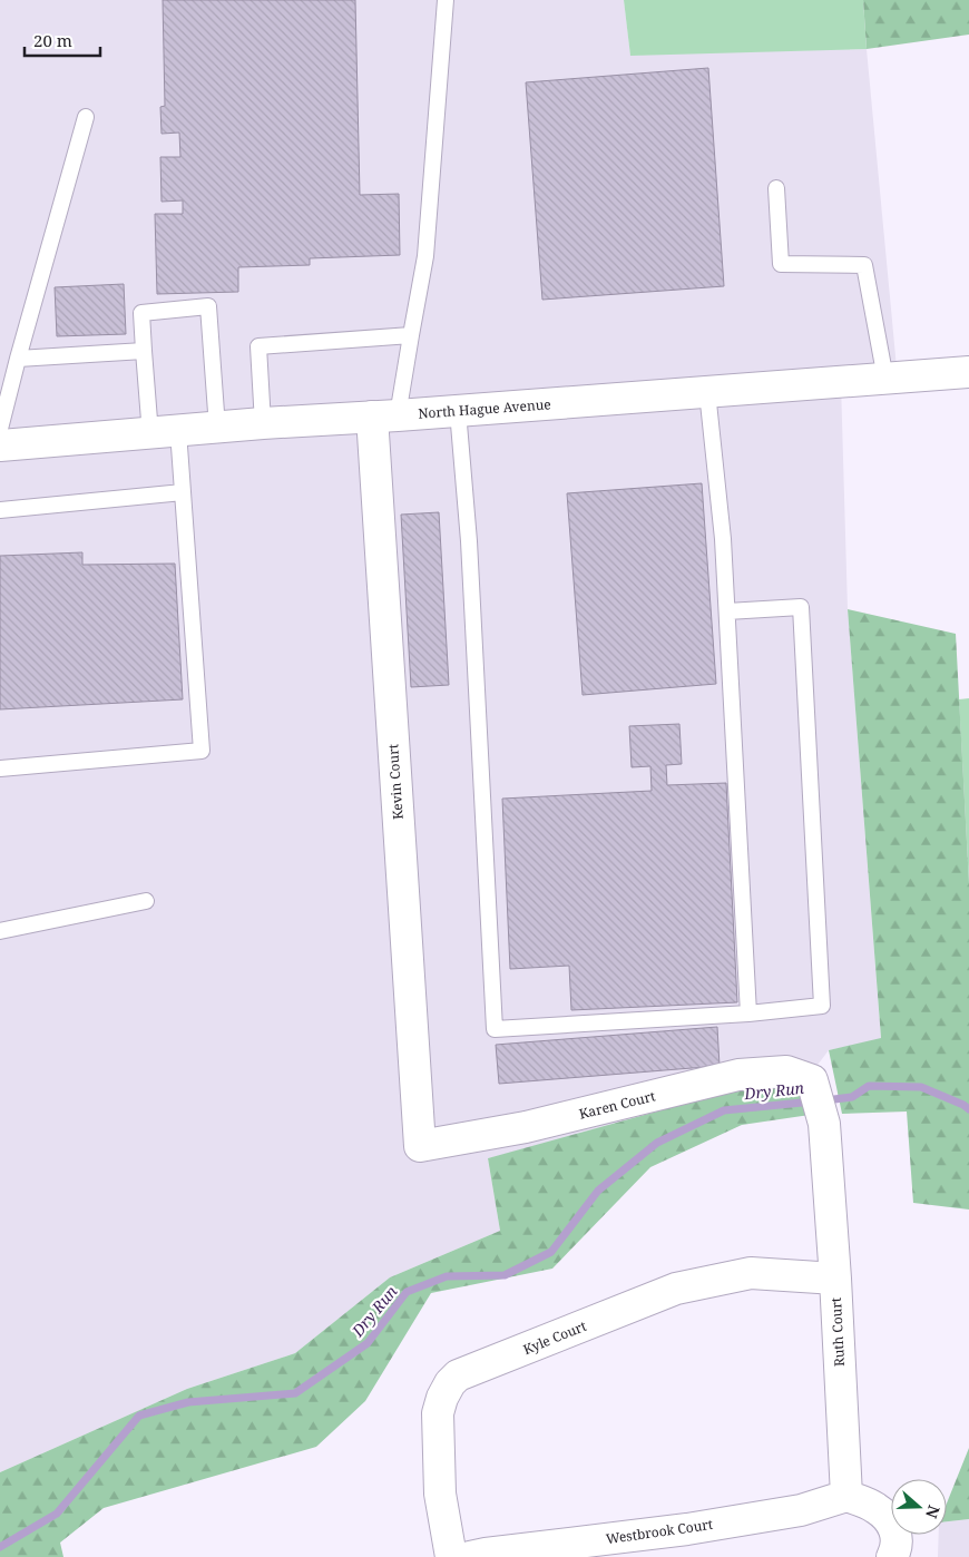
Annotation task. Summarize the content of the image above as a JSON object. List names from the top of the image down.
{
  "streets": {
    "street": [
      "North Hague Avenue",
      "Kevin Court",
      "Karen Court",
      "Ruth Court",
      "Kyle Court",
      "Westbrook Court"
    ]
  },
  "crossings": [
    ["North Hague Avenue", "Kevin Court"],
    ["Kevin Court", "Karen Court"],
    ["Karen Court", "Ruth Court"],
    ["Ruth Court", "Kyle Court"],
    ["Ruth Court", "Westbrook Court"]
  ],
  "water": ["Dry Run"],
  "scale_bar": "20 m",
  "north": "right"
}
